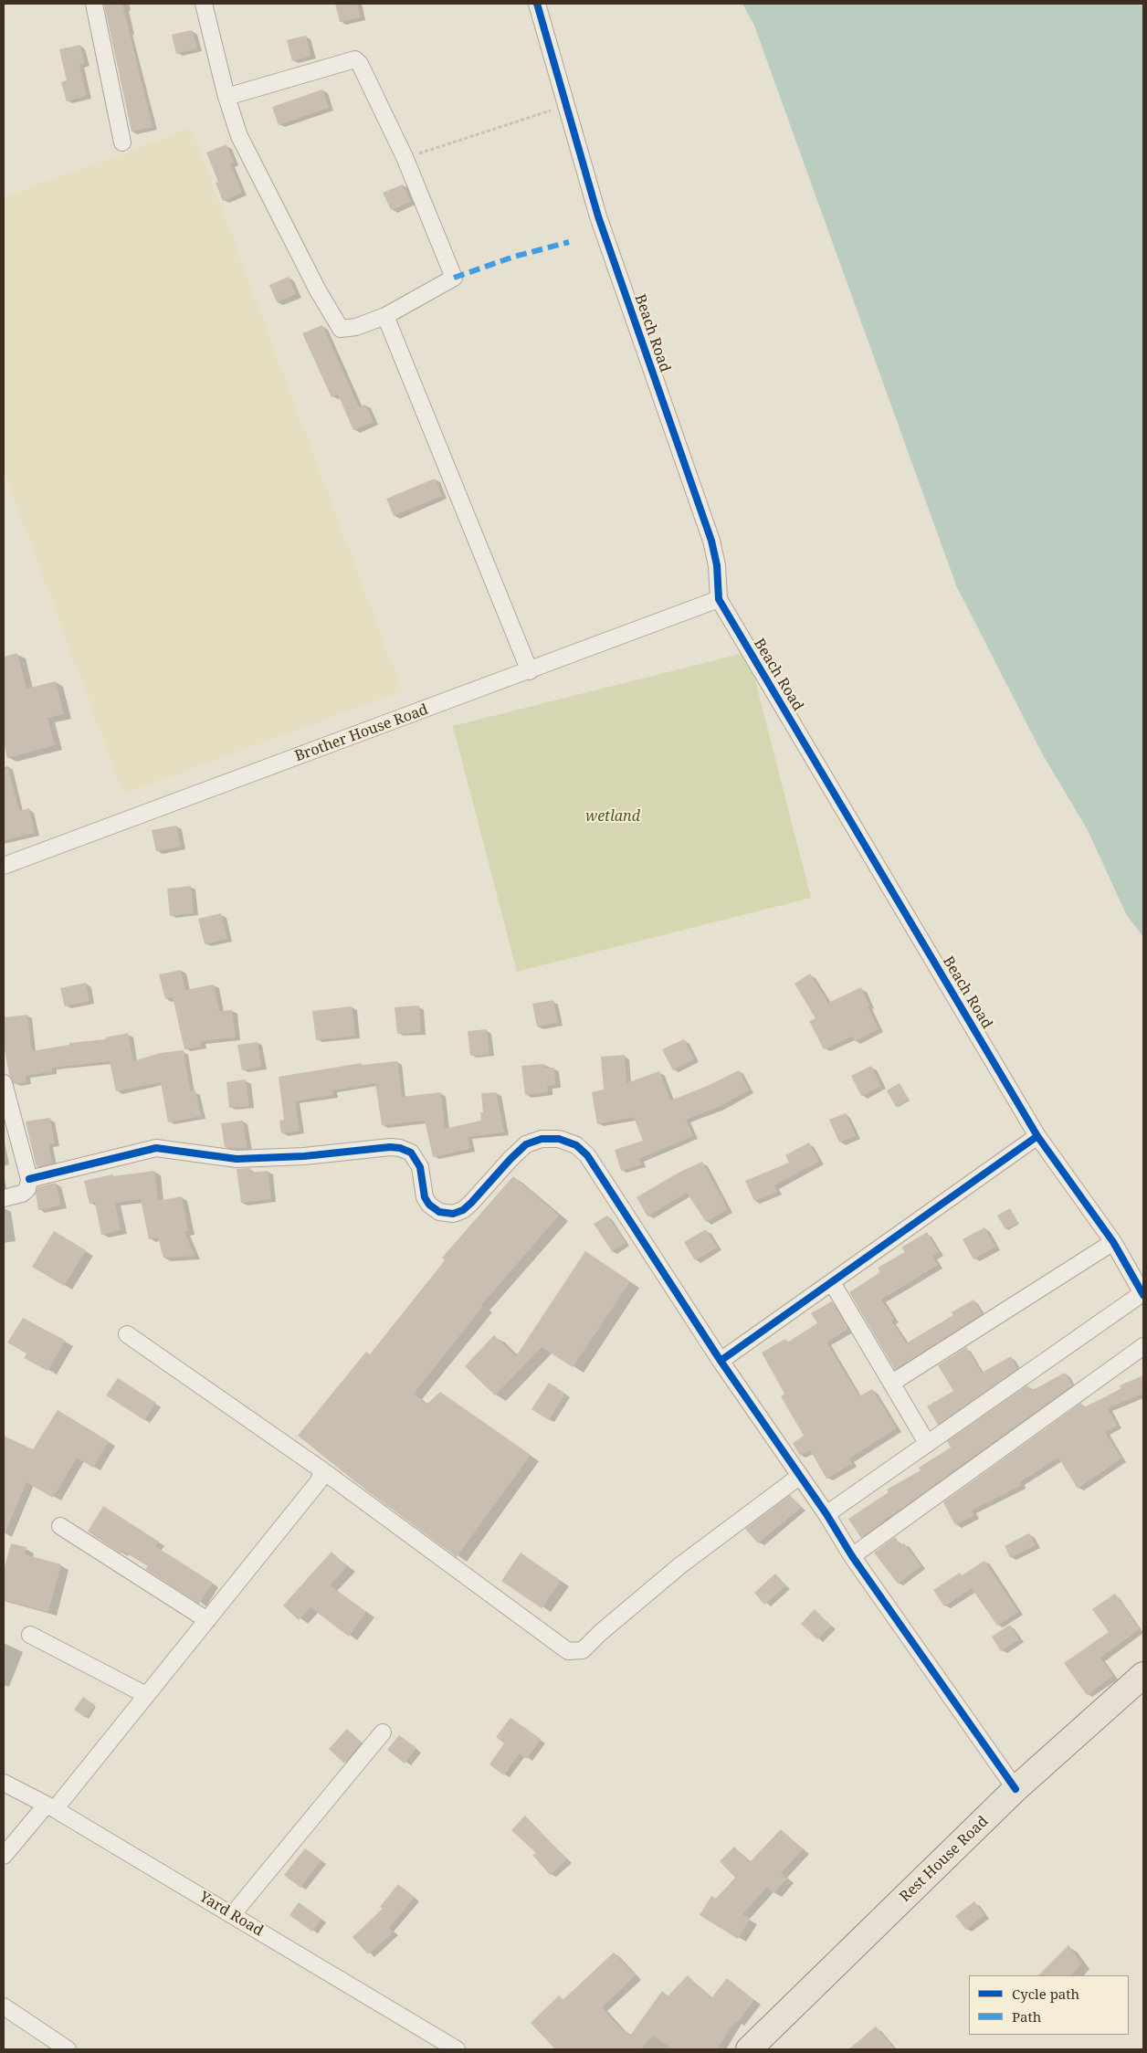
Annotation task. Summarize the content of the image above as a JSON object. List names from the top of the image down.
{
  "streets": {
    "main road": ["Rest House Road"],
    "street": ["Beach Road", "Brother House Road", "Yard Road"]
  },
  "crossings": [
    ["Beach Road", "Brother House Road"]
  ],
  "parks": ["wetland"],
  "legend": ["Cycle path", "Path"]
}
